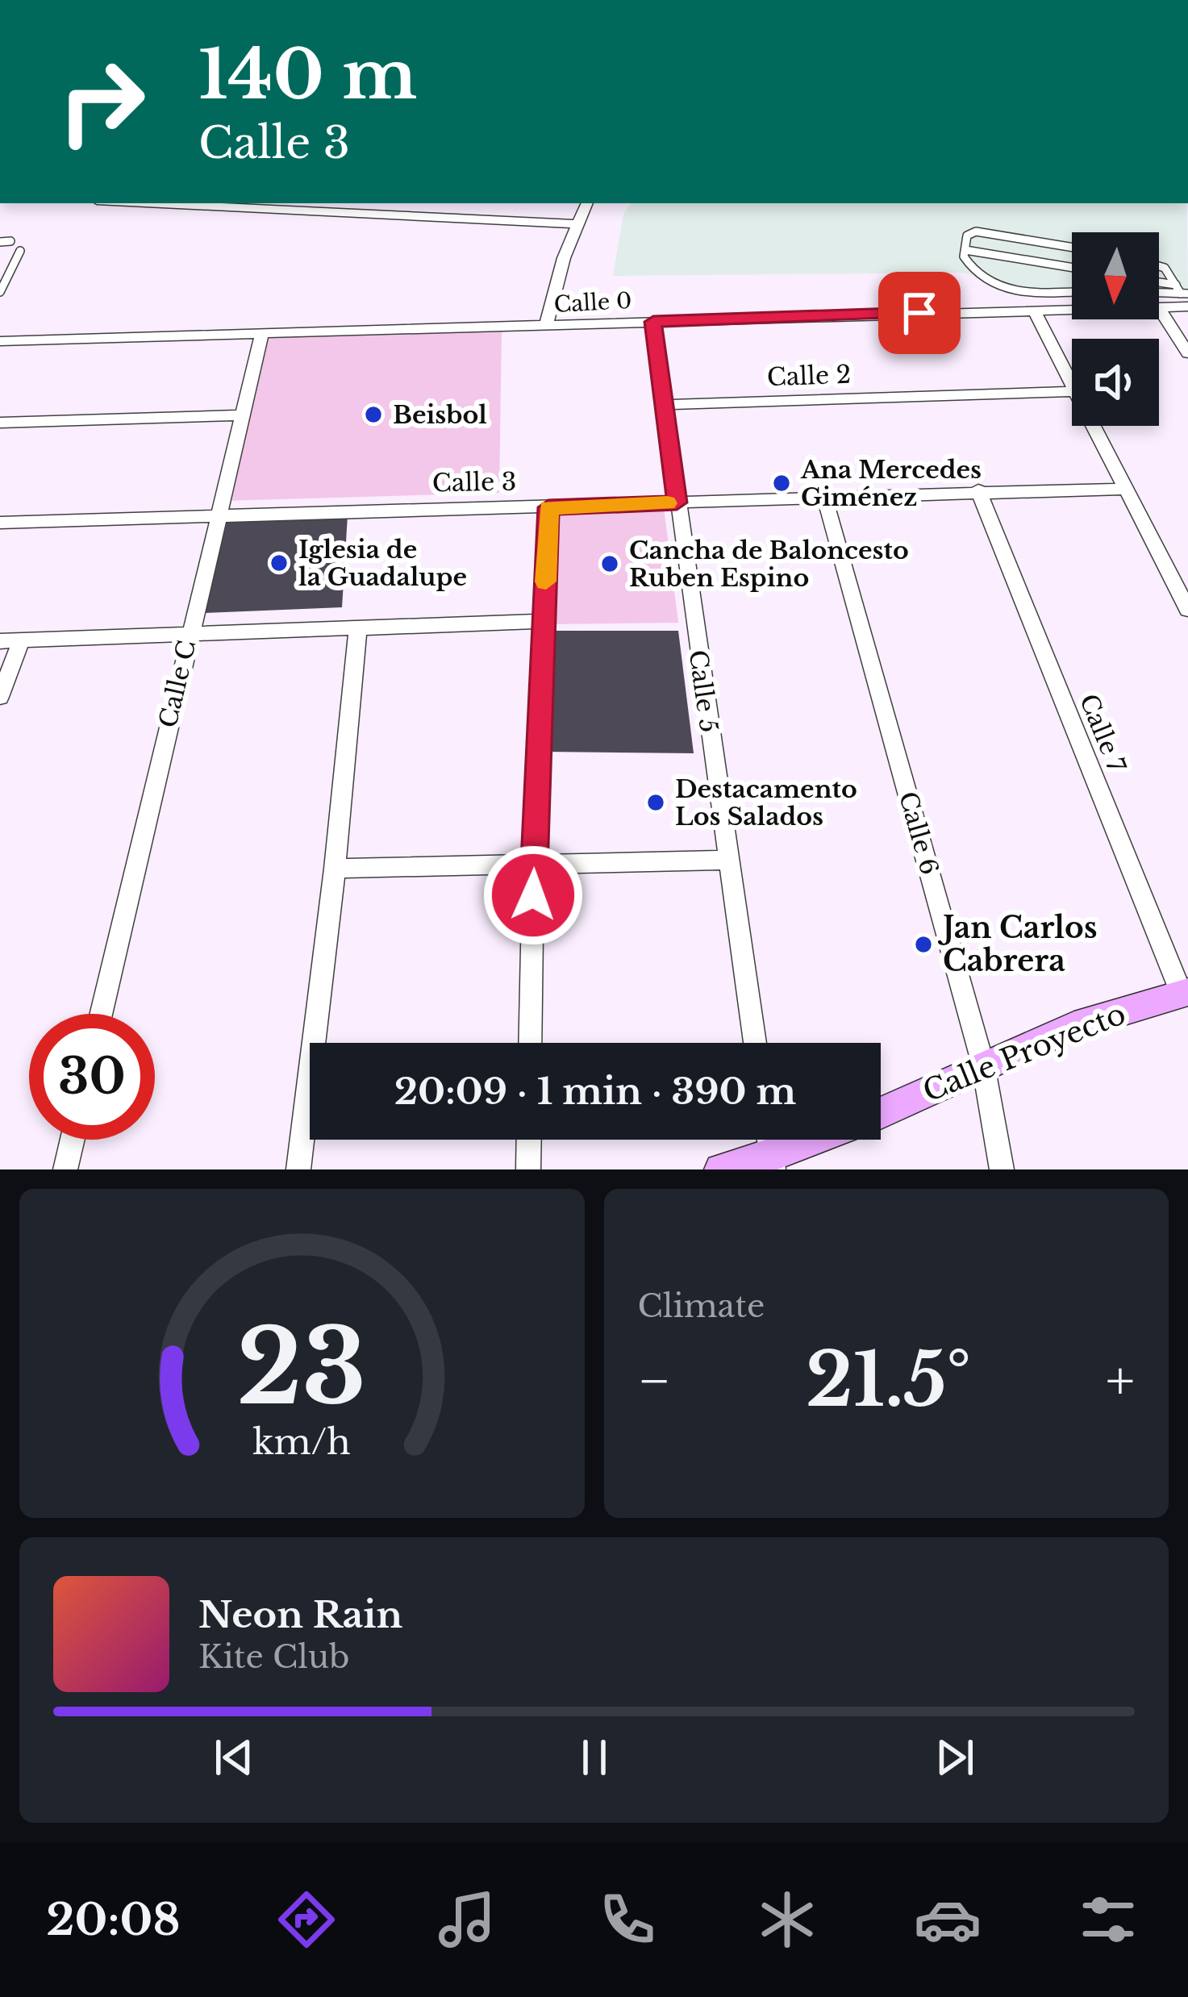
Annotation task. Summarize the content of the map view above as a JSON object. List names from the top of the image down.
{
  "streets": {
    "street": [
      "Calle 0",
      "Calle 2",
      "Calle 3",
      "Calle C",
      "Calle 5",
      "Calle 7",
      "Calle 6",
      "Calle Proyecto"
    ]
  },
  "crossings": [
    ["Calle 0", "Calle C"],
    ["Calle 0", "Calle 5"],
    ["Calle 2", "Calle 5"],
    ["Calle 3", "Calle C"],
    ["Calle 3", "Calle 5"],
    ["Calle 3", "Calle 7"],
    ["Calle 3", "Calle 6"],
    ["Calle 7", "Calle Proyecto"],
    ["Calle 6", "Calle Proyecto"]
  ],
  "places": [
    "Beisbol",
    "Ana Mercedes Giménez",
    "Iglesia de la Guadalupe",
    "Cancha de Baloncesto Ruben Espino",
    "Destacamento Los Salados",
    "Jan Carlos Cabrera"
  ],
  "north": "bottom",
  "page": {
    "turn": ["140 m", "Calle 3"],
    "limit": "30",
    "trip": "20:09 · 1 min · 390 m",
    "tile": "Climate",
    "heat": ["−", "21.5°", "+"],
    "song": ["Neon Rain", "Kite Club"],
    "tabs": "20:08",
    "gauge": ["23", "km/h"]
  }
}
